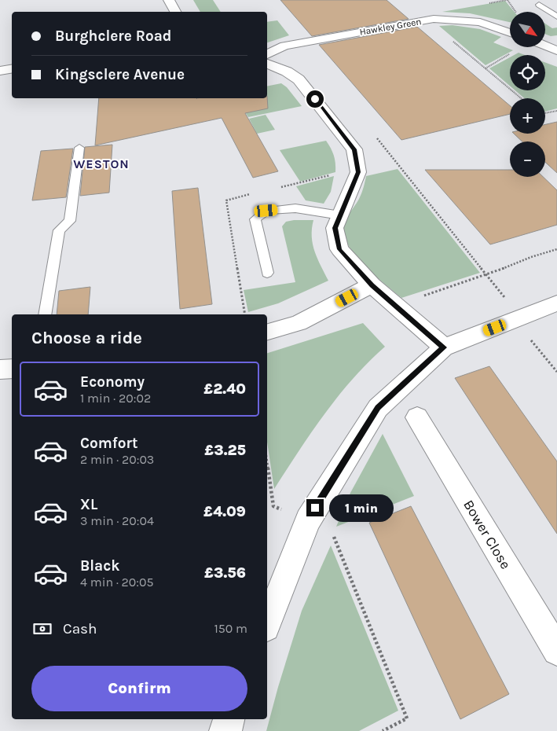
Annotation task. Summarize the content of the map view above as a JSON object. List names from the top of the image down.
{
  "streets": {
    "street": ["Hawkley Green", "Bower Close"]
  },
  "districts": ["WESTON"],
  "north": "bottom right",
  "page": {
    "map_buttons": ["+", "−"],
    "banner": ["Burghclere Road", "Kingsclere Avenue"],
    "heading": "Choose a ride",
    "list": [
      {
        "name": "Economy",
        "note": "1 min · 20:02",
        "value": "£2.40"
      },
      {
        "name": "Comfort",
        "note": "2 min · 20:03",
        "value": "£3.25"
      },
      {
        "name": "XL",
        "note": "3 min · 20:04",
        "value": "£4.09"
      },
      {
        "name": "Black",
        "note": "4 min · 20:05",
        "value": "£3.56"
      }
    ],
    "bubble": "1 min",
    "pay": ["Cash", "150 m"],
    "buttons": "Confirm"
  }
}
